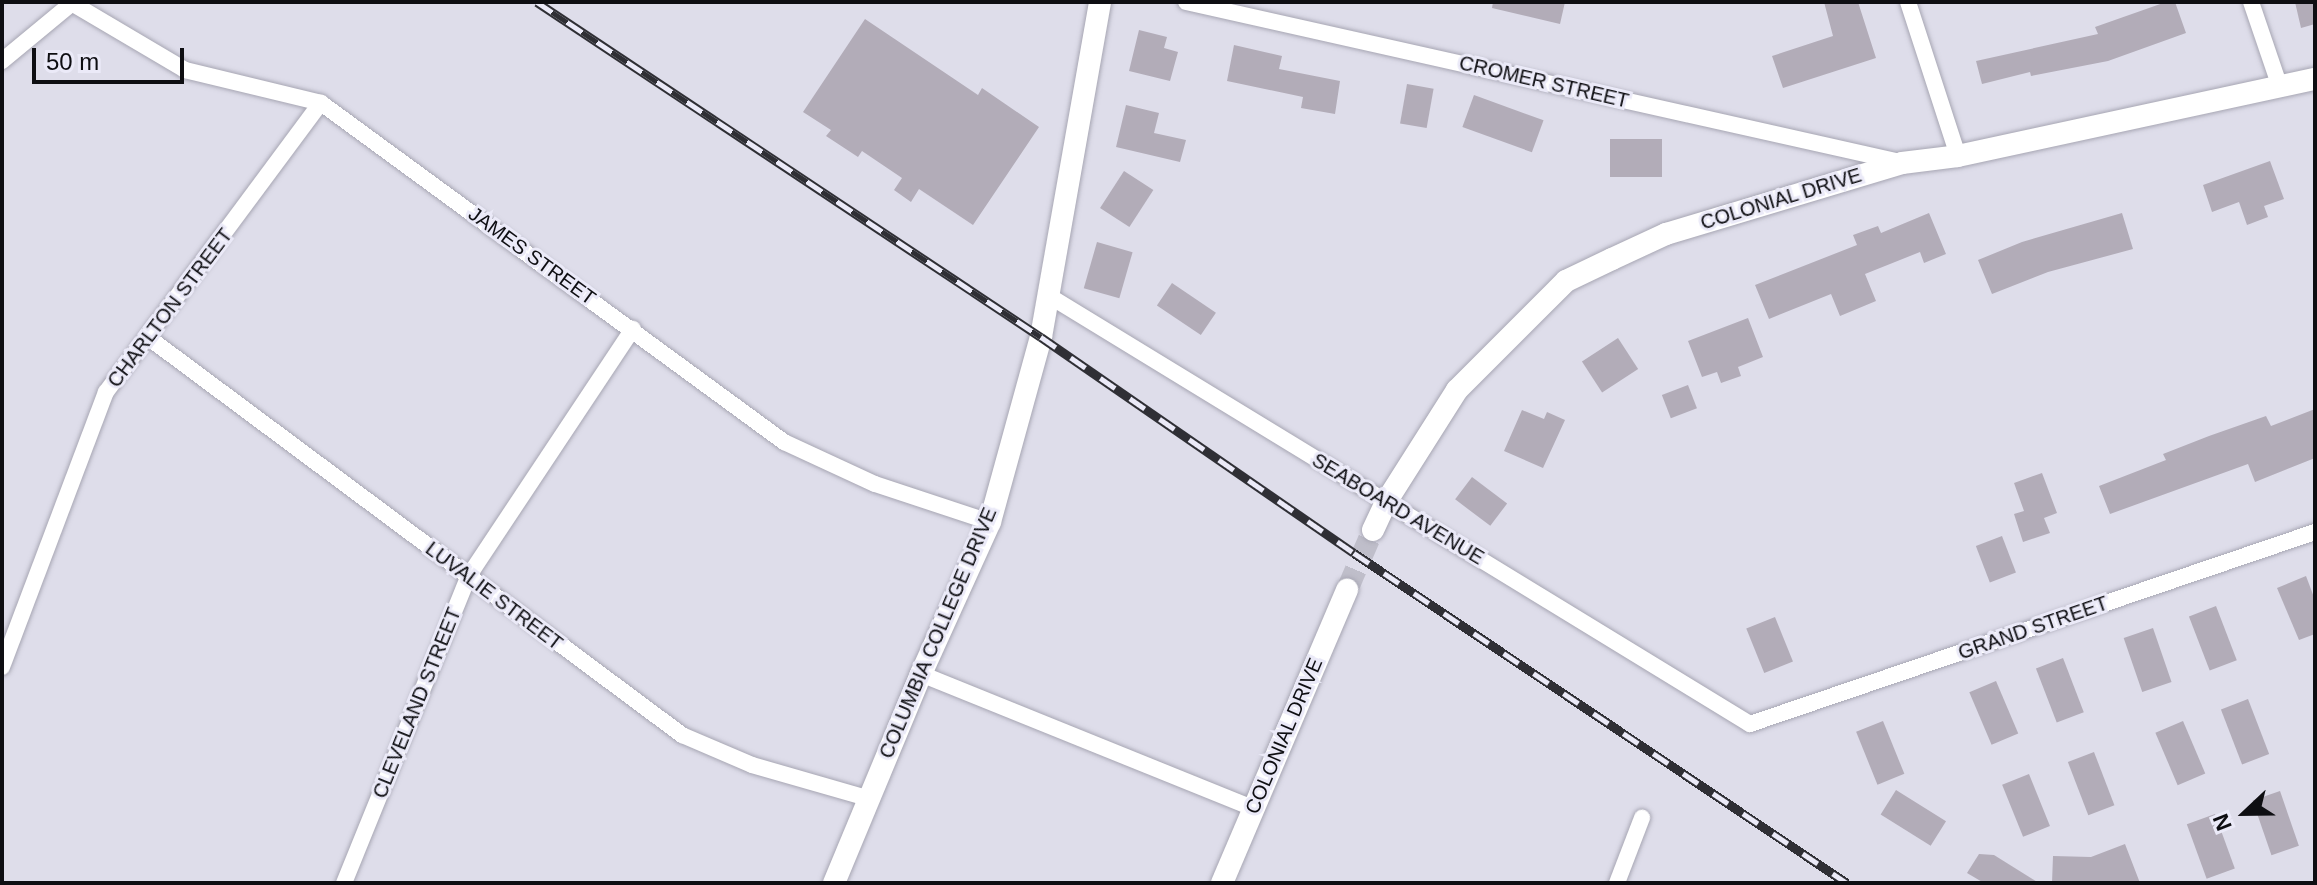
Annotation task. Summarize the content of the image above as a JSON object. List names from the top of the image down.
{
  "streets": {
    "street": [
      "CROMER STREET",
      "COLONIAL DRIVE",
      "JAMES STREET",
      "CHARLTON STREET",
      "SEABOARD AVENUE",
      "LUVALIE STREET",
      "GRAND STREET",
      "COLUMBIA COLLEGE DRIVE",
      "CLEVELAND STREET"
    ]
  },
  "crossings": [
    ["CROMER STREET", "COLONIAL DRIVE"],
    ["COLONIAL DRIVE", "SEABOARD AVENUE"],
    ["JAMES STREET", "CHARLTON STREET"],
    ["JAMES STREET", "COLUMBIA COLLEGE DRIVE"],
    ["JAMES STREET", "CLEVELAND STREET"],
    ["CHARLTON STREET", "LUVALIE STREET"],
    ["SEABOARD AVENUE", "GRAND STREET"],
    ["SEABOARD AVENUE", "COLUMBIA COLLEGE DRIVE"],
    ["LUVALIE STREET", "COLUMBIA COLLEGE DRIVE"],
    ["LUVALIE STREET", "CLEVELAND STREET"]
  ],
  "scale_bar": "50 m",
  "north": "left"
}
